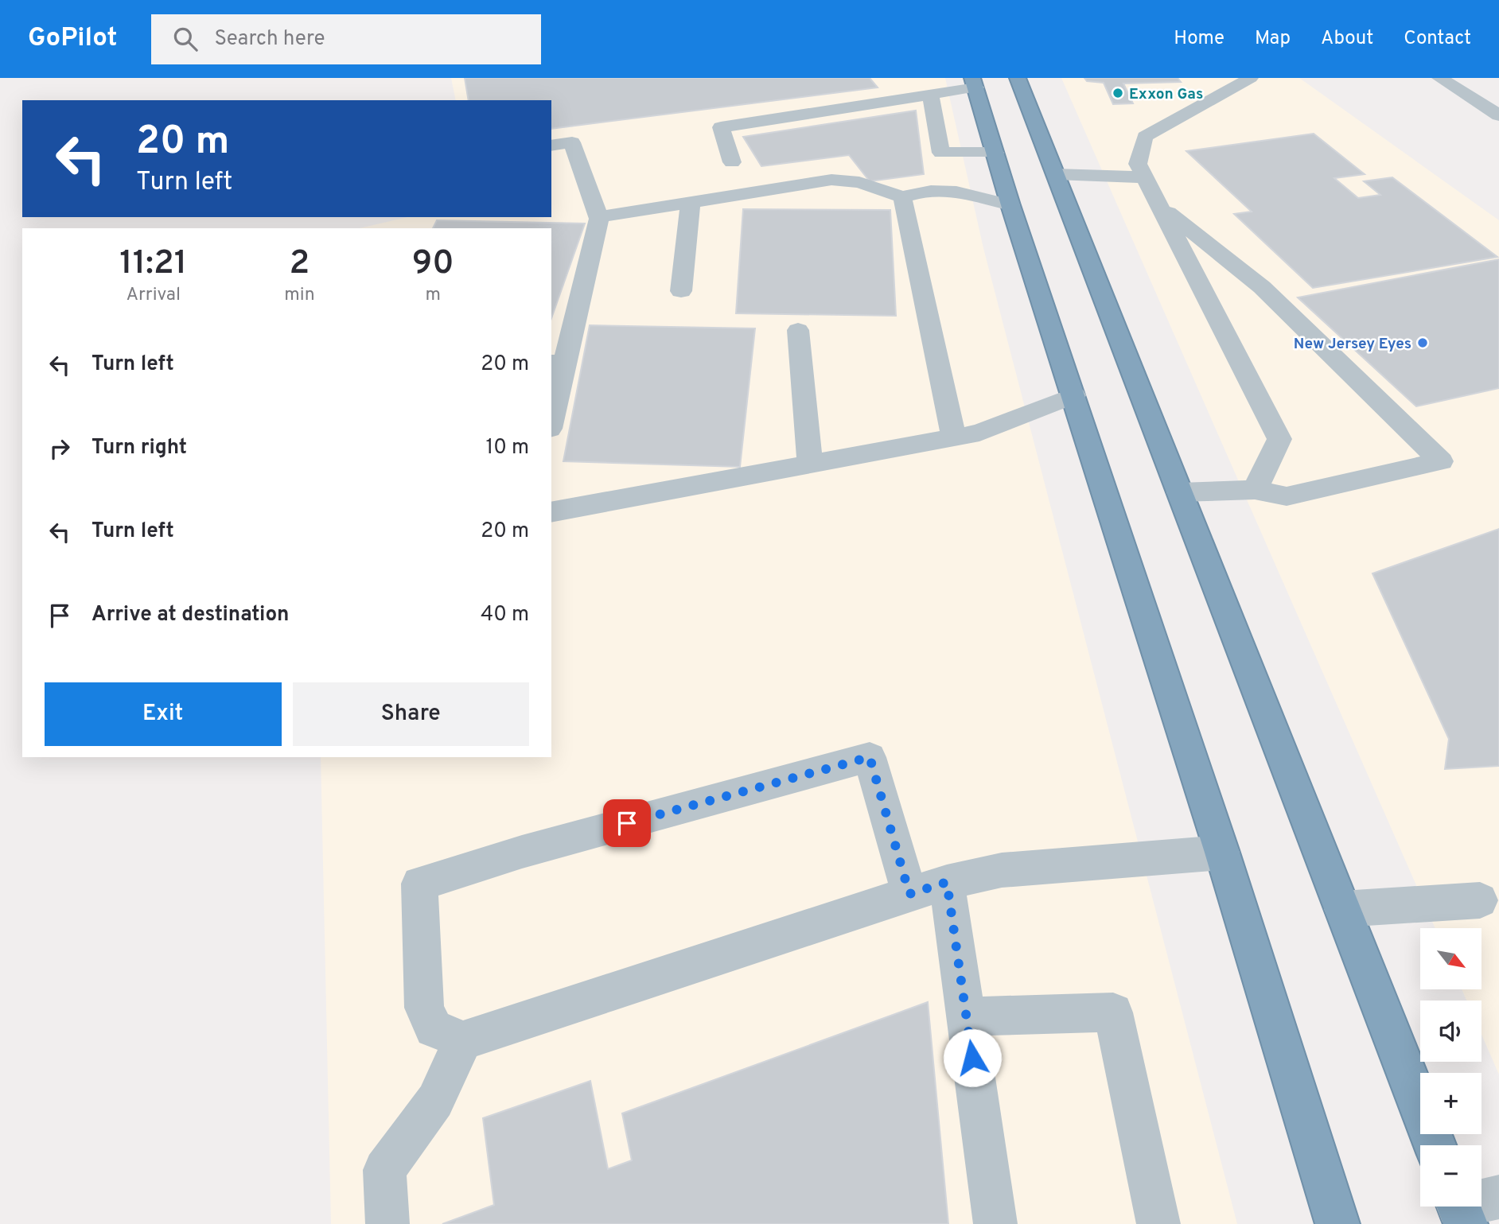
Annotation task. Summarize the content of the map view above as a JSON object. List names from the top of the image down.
{
  "places": ["Exxon Gas", "New Jersey Eyes"],
  "north": "bottom right",
  "page": {
    "header": "GoPilot",
    "search": "Search here",
    "nav": [
      "Home",
      "Map",
      "About",
      "Contact"
    ],
    "turn": ["20 m", "Turn left"],
    "eta": [
      "11:21",
      "Arrival",
      "2",
      "min",
      "90",
      "m"
    ],
    "list": [
      {
        "name": "Turn left",
        "value": "20 m"
      },
      {
        "name": "Turn right",
        "value": "10 m"
      },
      {
        "name": "Turn left",
        "value": "20 m"
      },
      {
        "name": "Arrive at destination",
        "value": "40 m"
      }
    ],
    "buttons": ["Exit", "Share"],
    "map_buttons": ["+", "−"]
  }
}
